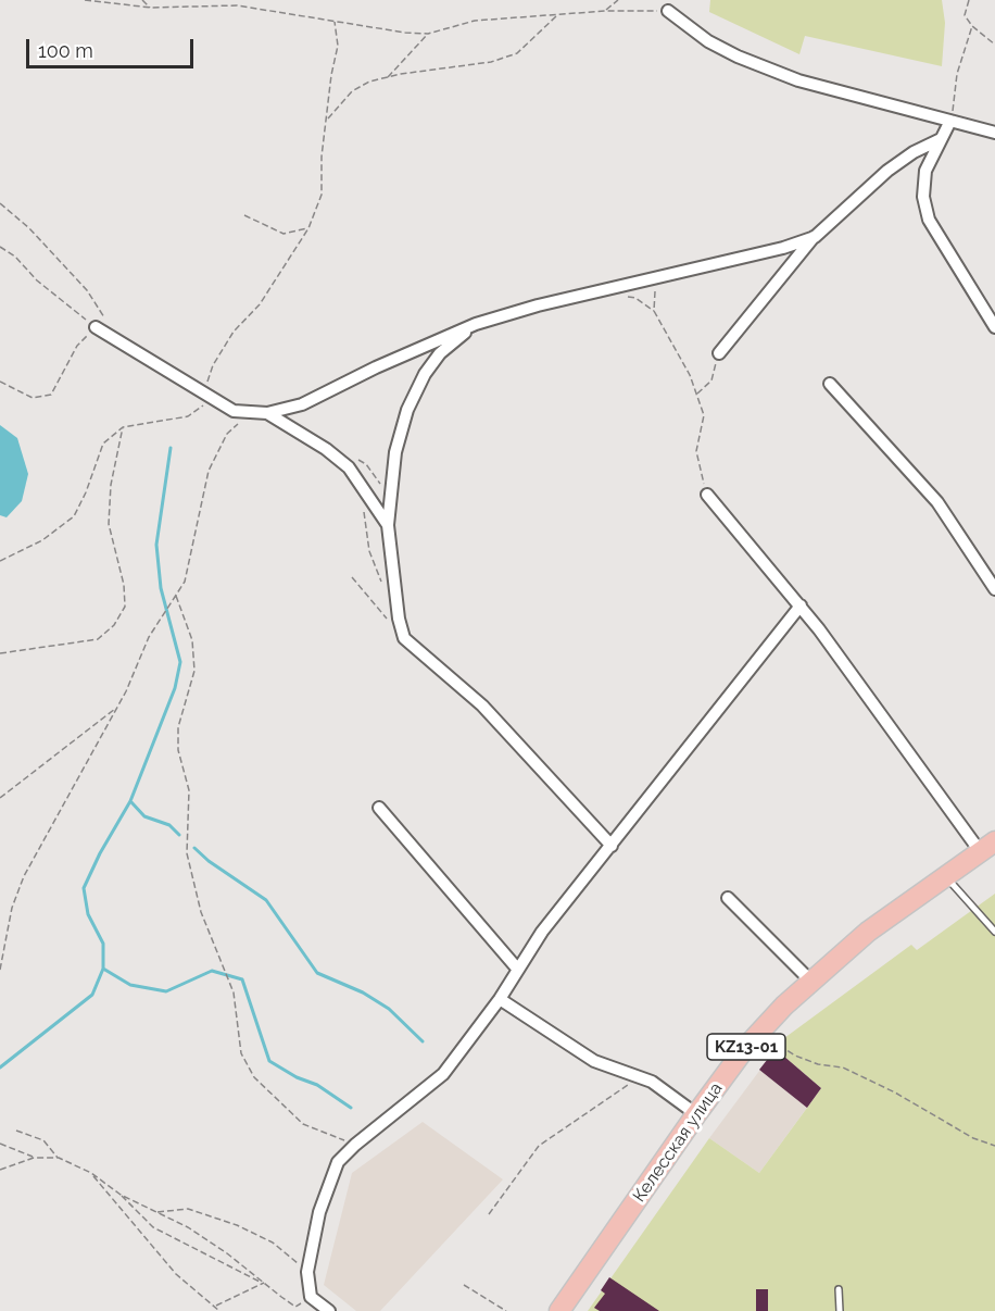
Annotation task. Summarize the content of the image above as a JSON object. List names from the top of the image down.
{
  "streets": {
    "main road": ["KZ13-01", "Келесская улица"]
  },
  "scale_bar": "100 m"
}
